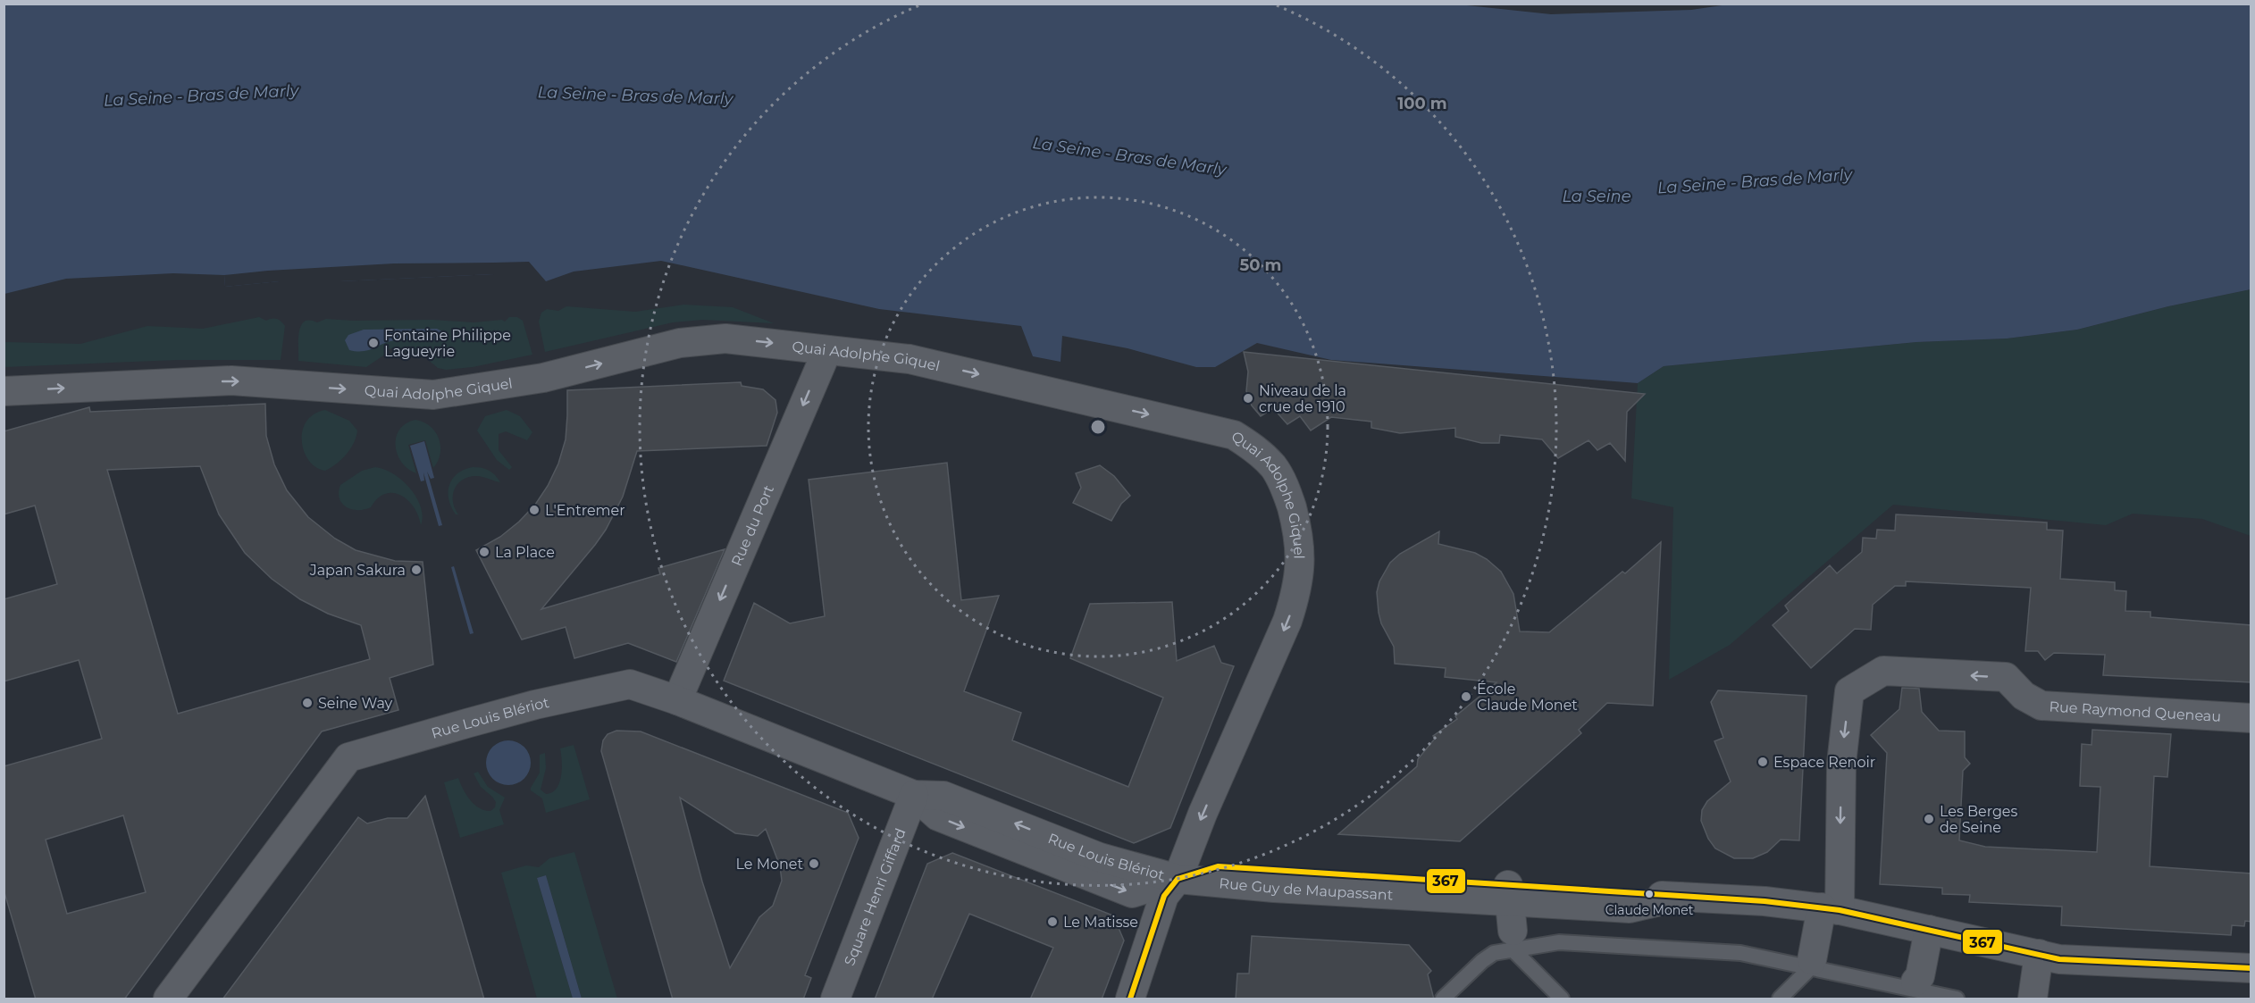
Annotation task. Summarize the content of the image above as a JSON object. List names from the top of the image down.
{
  "streets": {
    "street": [
      "Quai Adolphe Giquel",
      "Rue du Port",
      "Rue Raymond Queneau",
      "Rue Louis Blériot",
      "Rue Guy de Maupassant",
      "Square Henri Giffard"
    ]
  },
  "crossings": [
    ["Quai Adolphe Giquel", "Rue du Port"],
    ["Quai Adolphe Giquel", "Rue Louis Blériot"],
    ["Quai Adolphe Giquel", "Rue Guy de Maupassant"],
    ["Rue du Port", "Rue Louis Blériot"],
    ["Rue Raymond Queneau", "Rue Guy de Maupassant"],
    ["Rue Louis Blériot", "Rue Guy de Maupassant"],
    ["Rue Louis Blériot", "Square Henri Giffard"]
  ],
  "one_way": ["Rue du Port"],
  "water": ["La Seine - Bras de Marly", "La Seine"],
  "places": [
    "Fontaine Philippe Lagueyrie",
    "Niveau de la crue de 1910",
    "L'Entremer",
    "La Place",
    "Japan Sakura",
    "École Claude Monet",
    "Seine Way",
    "Espace Renoir",
    "Les Berges de Seine",
    "Le Monet",
    "Claude Monet",
    "Le Matisse"
  ],
  "lines": ["transit line 367"],
  "rings": ["100 m", "50 m"]
}
